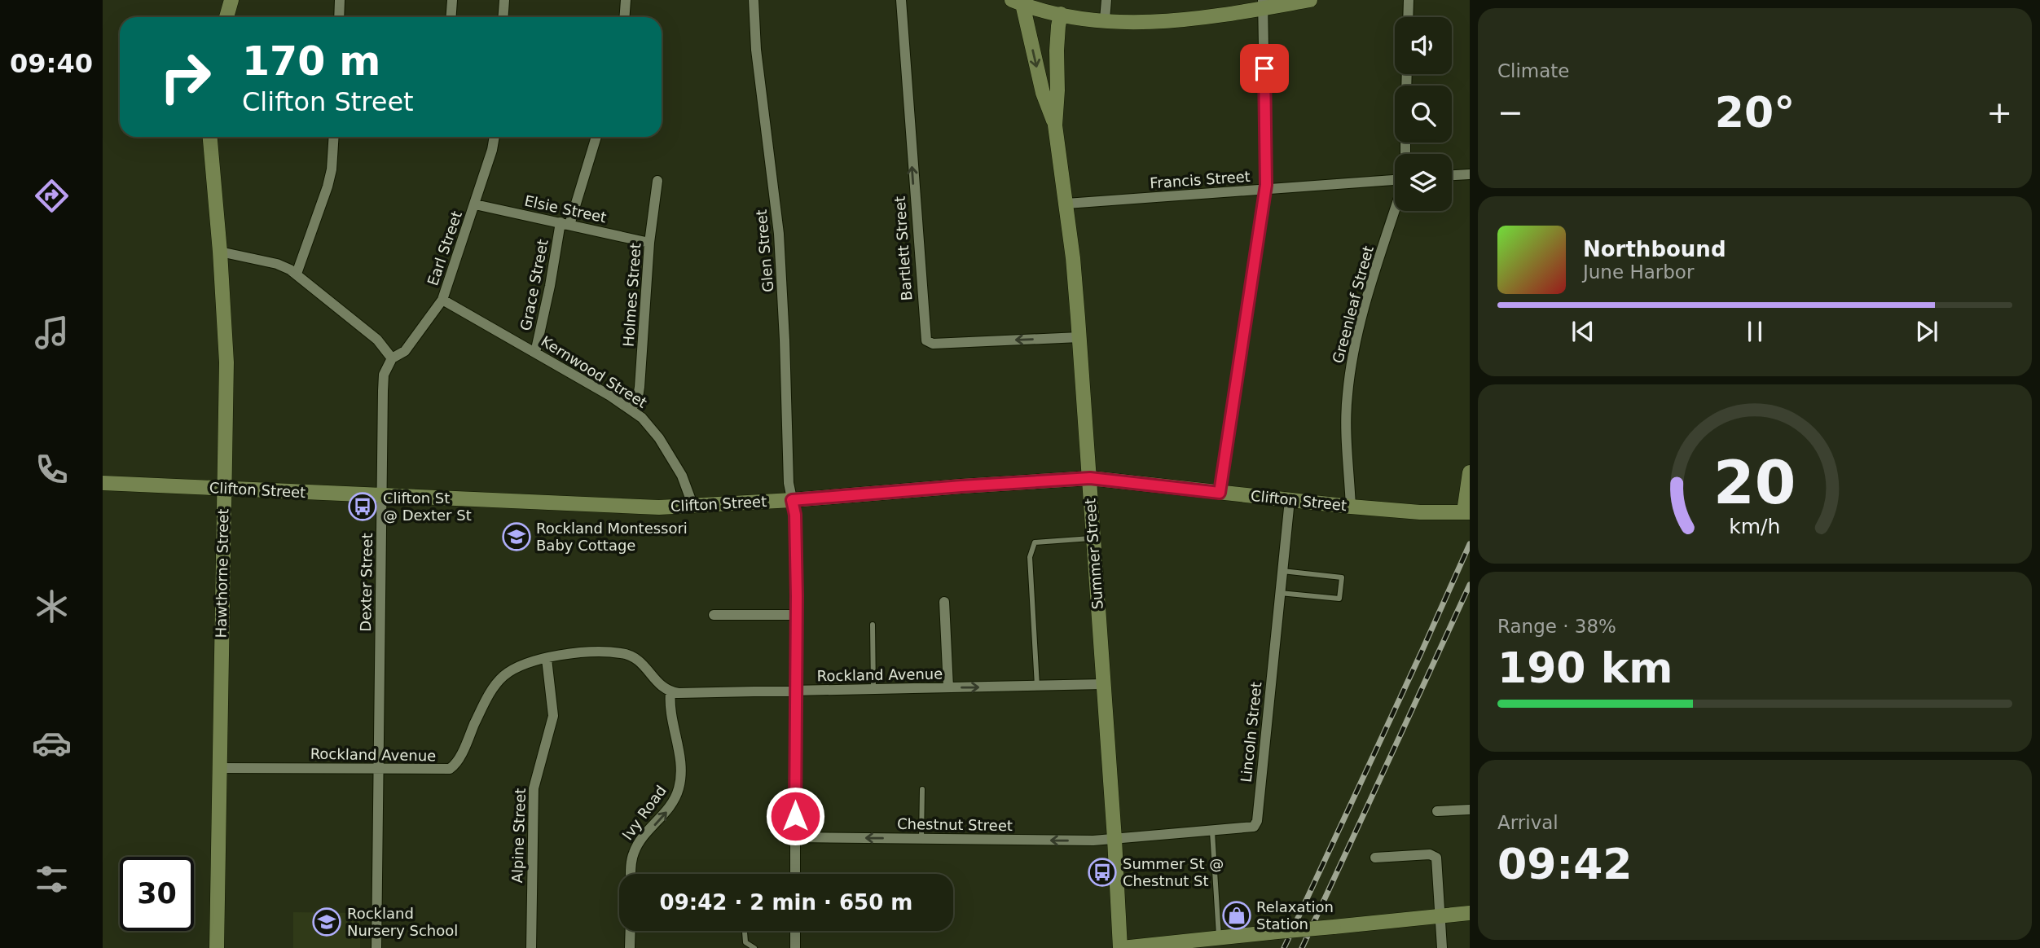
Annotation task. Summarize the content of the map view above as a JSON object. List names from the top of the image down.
{
  "streets": {
    "street": [
      "Francis Street",
      "Elsie Street",
      "Earl Street",
      "Bartlett Street",
      "Glen Street",
      "Grace Street",
      "Holmes Street",
      "Greenleaf Street",
      "Kernwood Street",
      "Clifton Street",
      "Summer Street",
      "Hawthorne Street",
      "Dexter Street",
      "Rockland Avenue",
      "Lincoln Street",
      "Ivy Road",
      "Chestnut Street",
      "Alpine Street"
    ]
  },
  "crossings": [
    ["Francis Street", "Summer Street"],
    ["Elsie Street", "Earl Street"],
    ["Elsie Street", "Grace Street"],
    ["Elsie Street", "Holmes Street"],
    ["Earl Street", "Kernwood Street"],
    ["Earl Street", "Dexter Street"],
    ["Bartlett Street", "Summer Street"],
    ["Glen Street", "Clifton Street"],
    ["Glen Street", "Rockland Avenue"],
    ["Glen Street", "Chestnut Street"],
    ["Grace Street", "Kernwood Street"],
    ["Holmes Street", "Kernwood Street"],
    ["Greenleaf Street", "Clifton Street"],
    ["Kernwood Street", "Clifton Street"],
    ["Clifton Street", "Summer Street"],
    ["Clifton Street", "Hawthorne Street"],
    ["Clifton Street", "Dexter Street"],
    ["Clifton Street", "Lincoln Street"],
    ["Summer Street", "Rockland Avenue"],
    ["Summer Street", "Lincoln Street"],
    ["Summer Street", "Chestnut Street"],
    ["Hawthorne Street", "Rockland Avenue"],
    ["Dexter Street", "Rockland Avenue"],
    ["Rockland Avenue", "Ivy Road"],
    ["Rockland Avenue", "Alpine Street"],
    ["Lincoln Street", "Chestnut Street"]
  ],
  "one_way": ["Ivy Road", "Chestnut Street"],
  "places": {
    "bus stop": ["Clifton St @ Dexter St", "Summer St @ Chestnut St"],
    "school or university": ["Rockland Montessori Baby Cottage", "Rockland Nursery School"],
    "shop": ["Relaxation Station"]
  },
  "page": {
    "tabs": "09:40",
    "tile": [
      "Climate",
      ["Range · 38%", "190 km"],
      ["Arrival", "09:42"]
    ],
    "turn": ["170 m", "Clifton Street"],
    "heat": ["−", "20°", "+"],
    "song": ["Northbound", "June Harbor"],
    "limit": "30",
    "trip": "09:42 · 2 min · 650 m",
    "gauge": ["20", "km/h"]
  }
}
